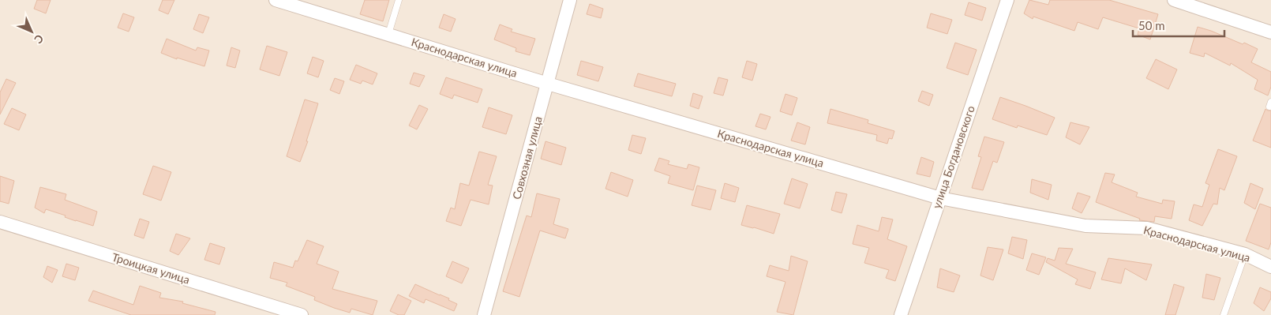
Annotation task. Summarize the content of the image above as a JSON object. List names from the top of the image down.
{
  "streets": {
    "street": [
      "Краснодарская улица",
      "улица Богдановского",
      "Совхозная улица",
      "Троицкая улица"
    ]
  },
  "crossings": [
    ["Краснодарская улица", "улица Богдановского"],
    ["Краснодарская улица", "Совхозная улица"]
  ],
  "scale_bar": "50 m",
  "north": "bottom right"
}
